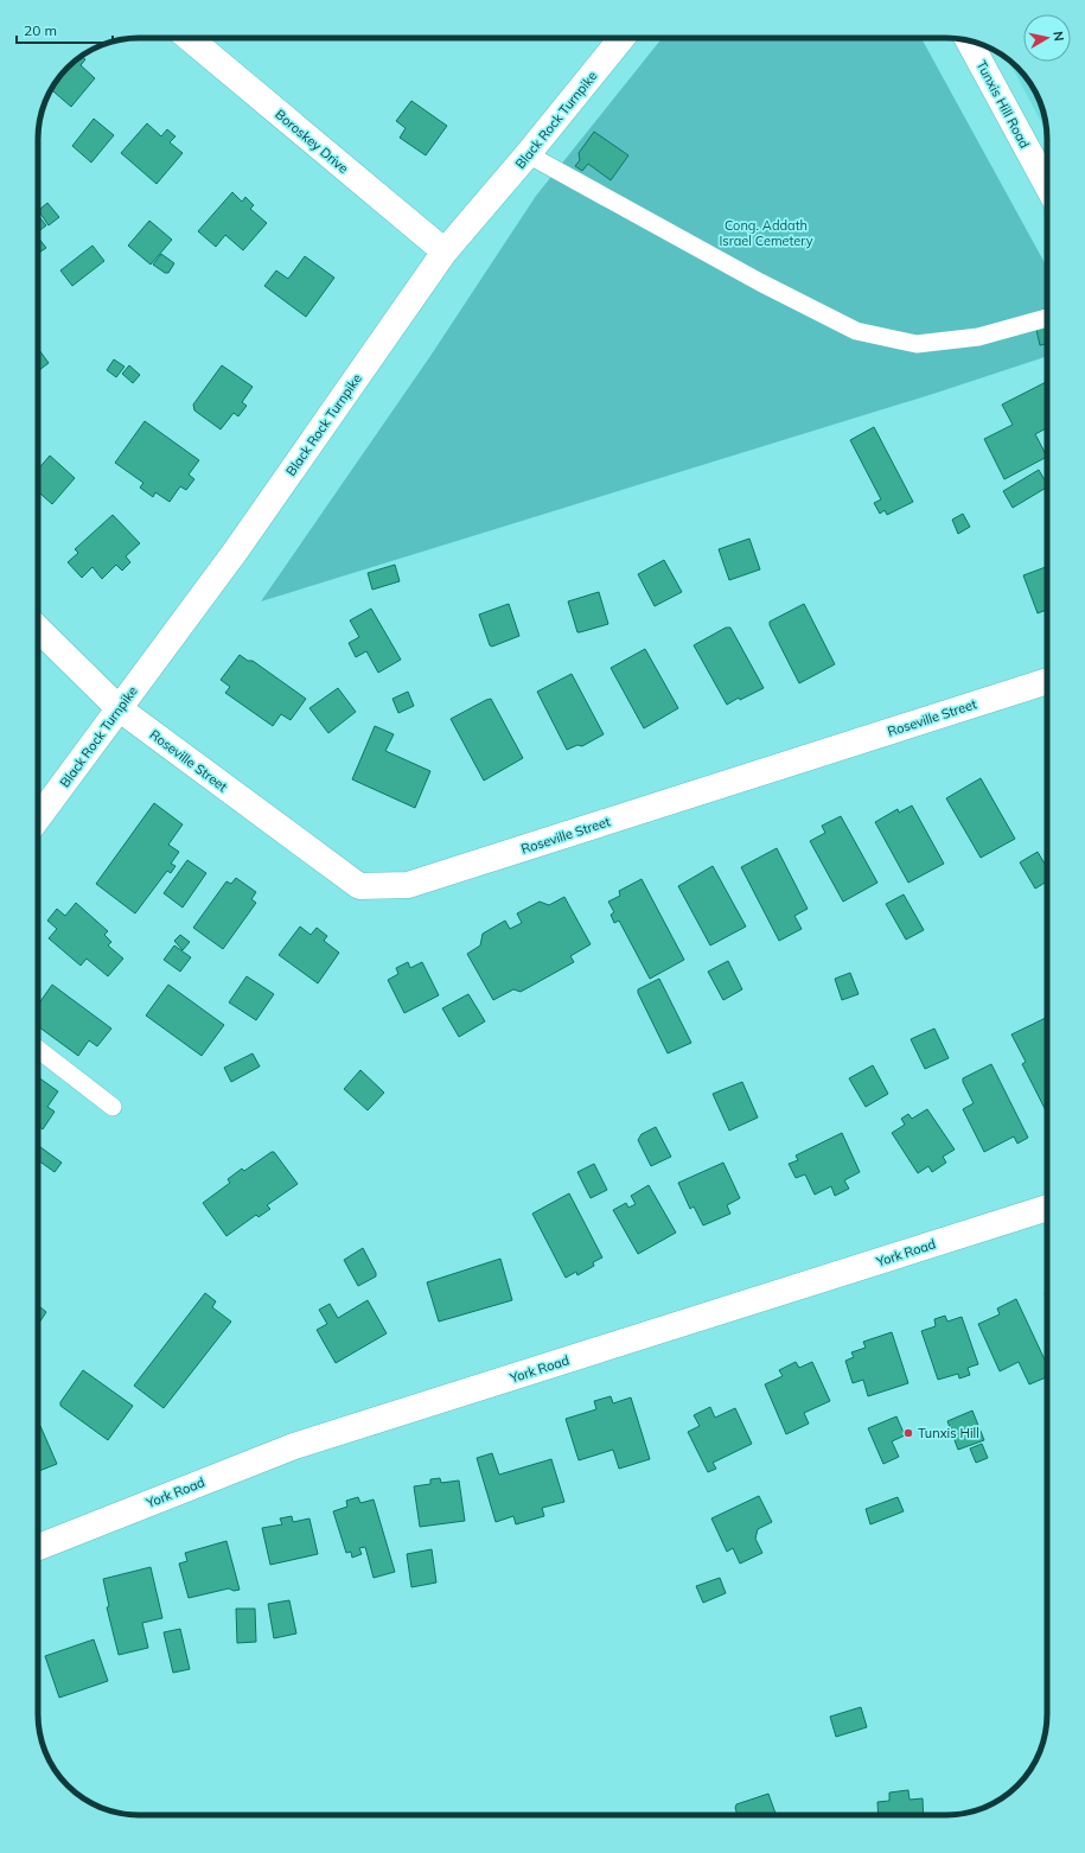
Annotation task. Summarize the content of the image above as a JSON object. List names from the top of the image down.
{
  "streets": {
    "street": [
      "Tunxis Hill Road",
      "Black Rock Turnpike",
      "Boroskey Drive",
      "Roseville Street",
      "York Road"
    ]
  },
  "crossings": [
    ["Black Rock Turnpike", "Boroskey Drive"],
    ["Black Rock Turnpike", "Roseville Street"]
  ],
  "parks": ["Cong. Addath Israel Cemetery"],
  "places": ["Tunxis Hill"],
  "scale_bar": "20 m",
  "north": "right"
}
